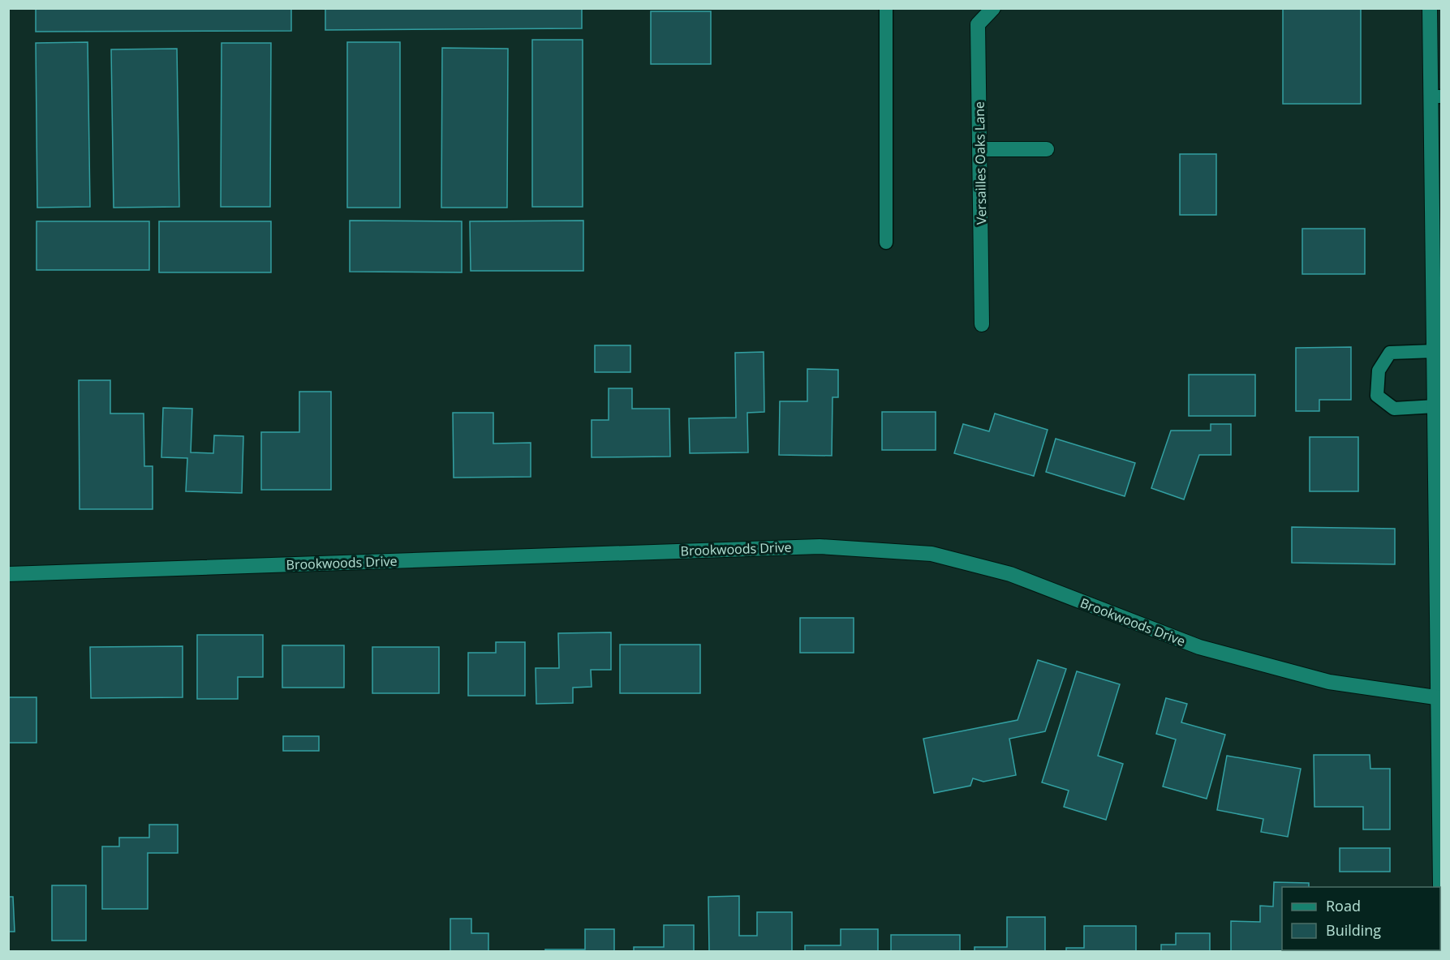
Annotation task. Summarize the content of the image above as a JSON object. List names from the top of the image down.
{
  "streets": {
    "street": ["Versailles Oaks Lane", "Brookwoods Drive"]
  },
  "legend": ["Road", "Building"]
}
